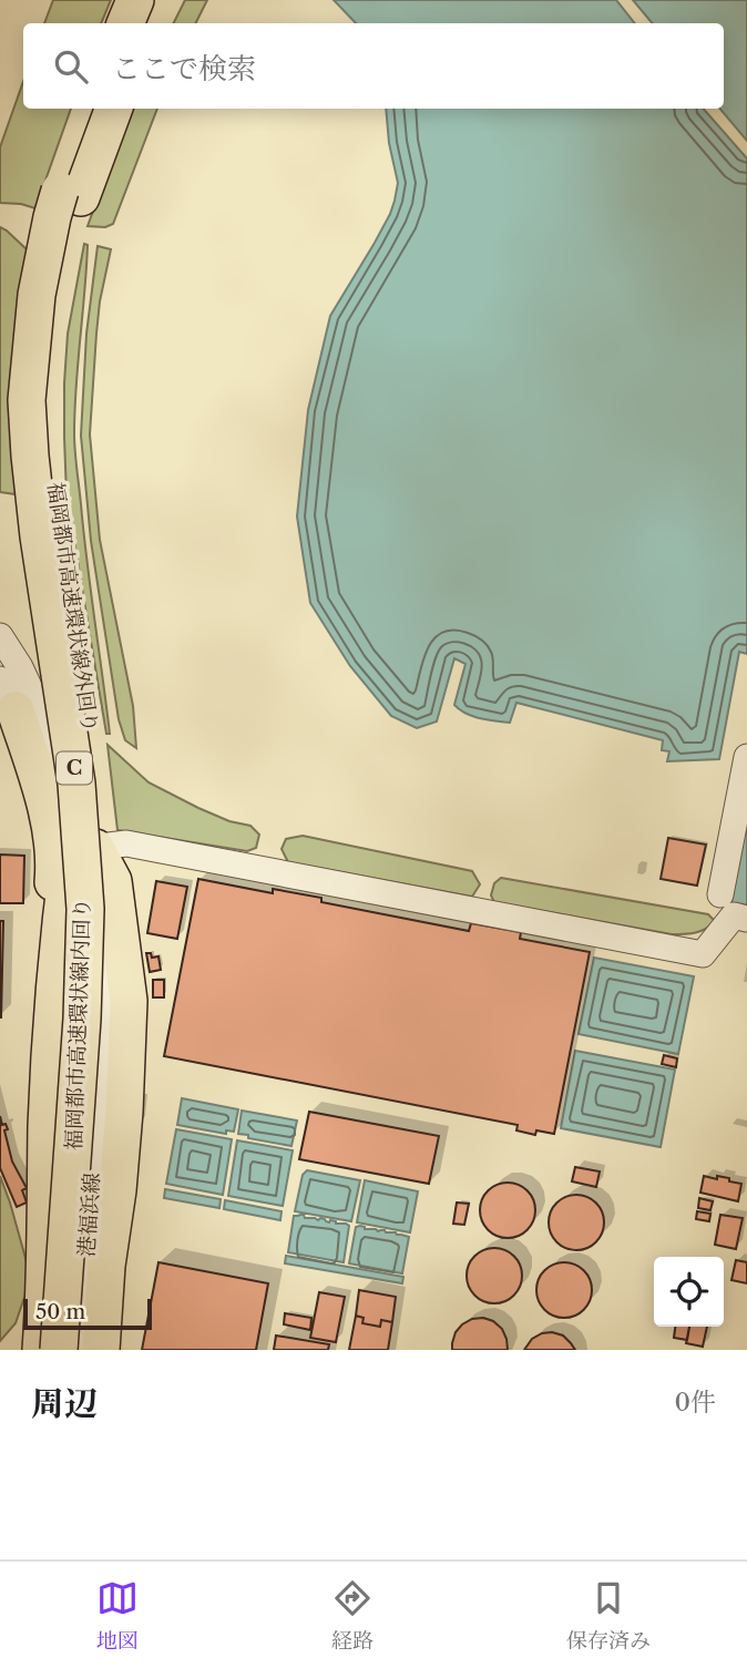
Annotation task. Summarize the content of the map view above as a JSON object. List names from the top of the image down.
{
  "streets": {
    "highway": ["福岡都市高速環状線外回り", "C", "福岡都市高速環状線内回り"],
    "street": ["港福浜線"]
  },
  "crossings": [
    ["福岡都市高速環状線外回り", "福岡都市高速環状線内回り"],
    ["福岡都市高速環状線外回り", "港福浜線"],
    ["福岡都市高速環状線内回り", "港福浜線"]
  ],
  "scale_bar": "50 m",
  "page": {
    "search": "ここで検索",
    "scale": "50 m",
    "heading": ["周辺", "0件"],
    "nav": ["地図", "経路", "保存済み"]
  }
}
